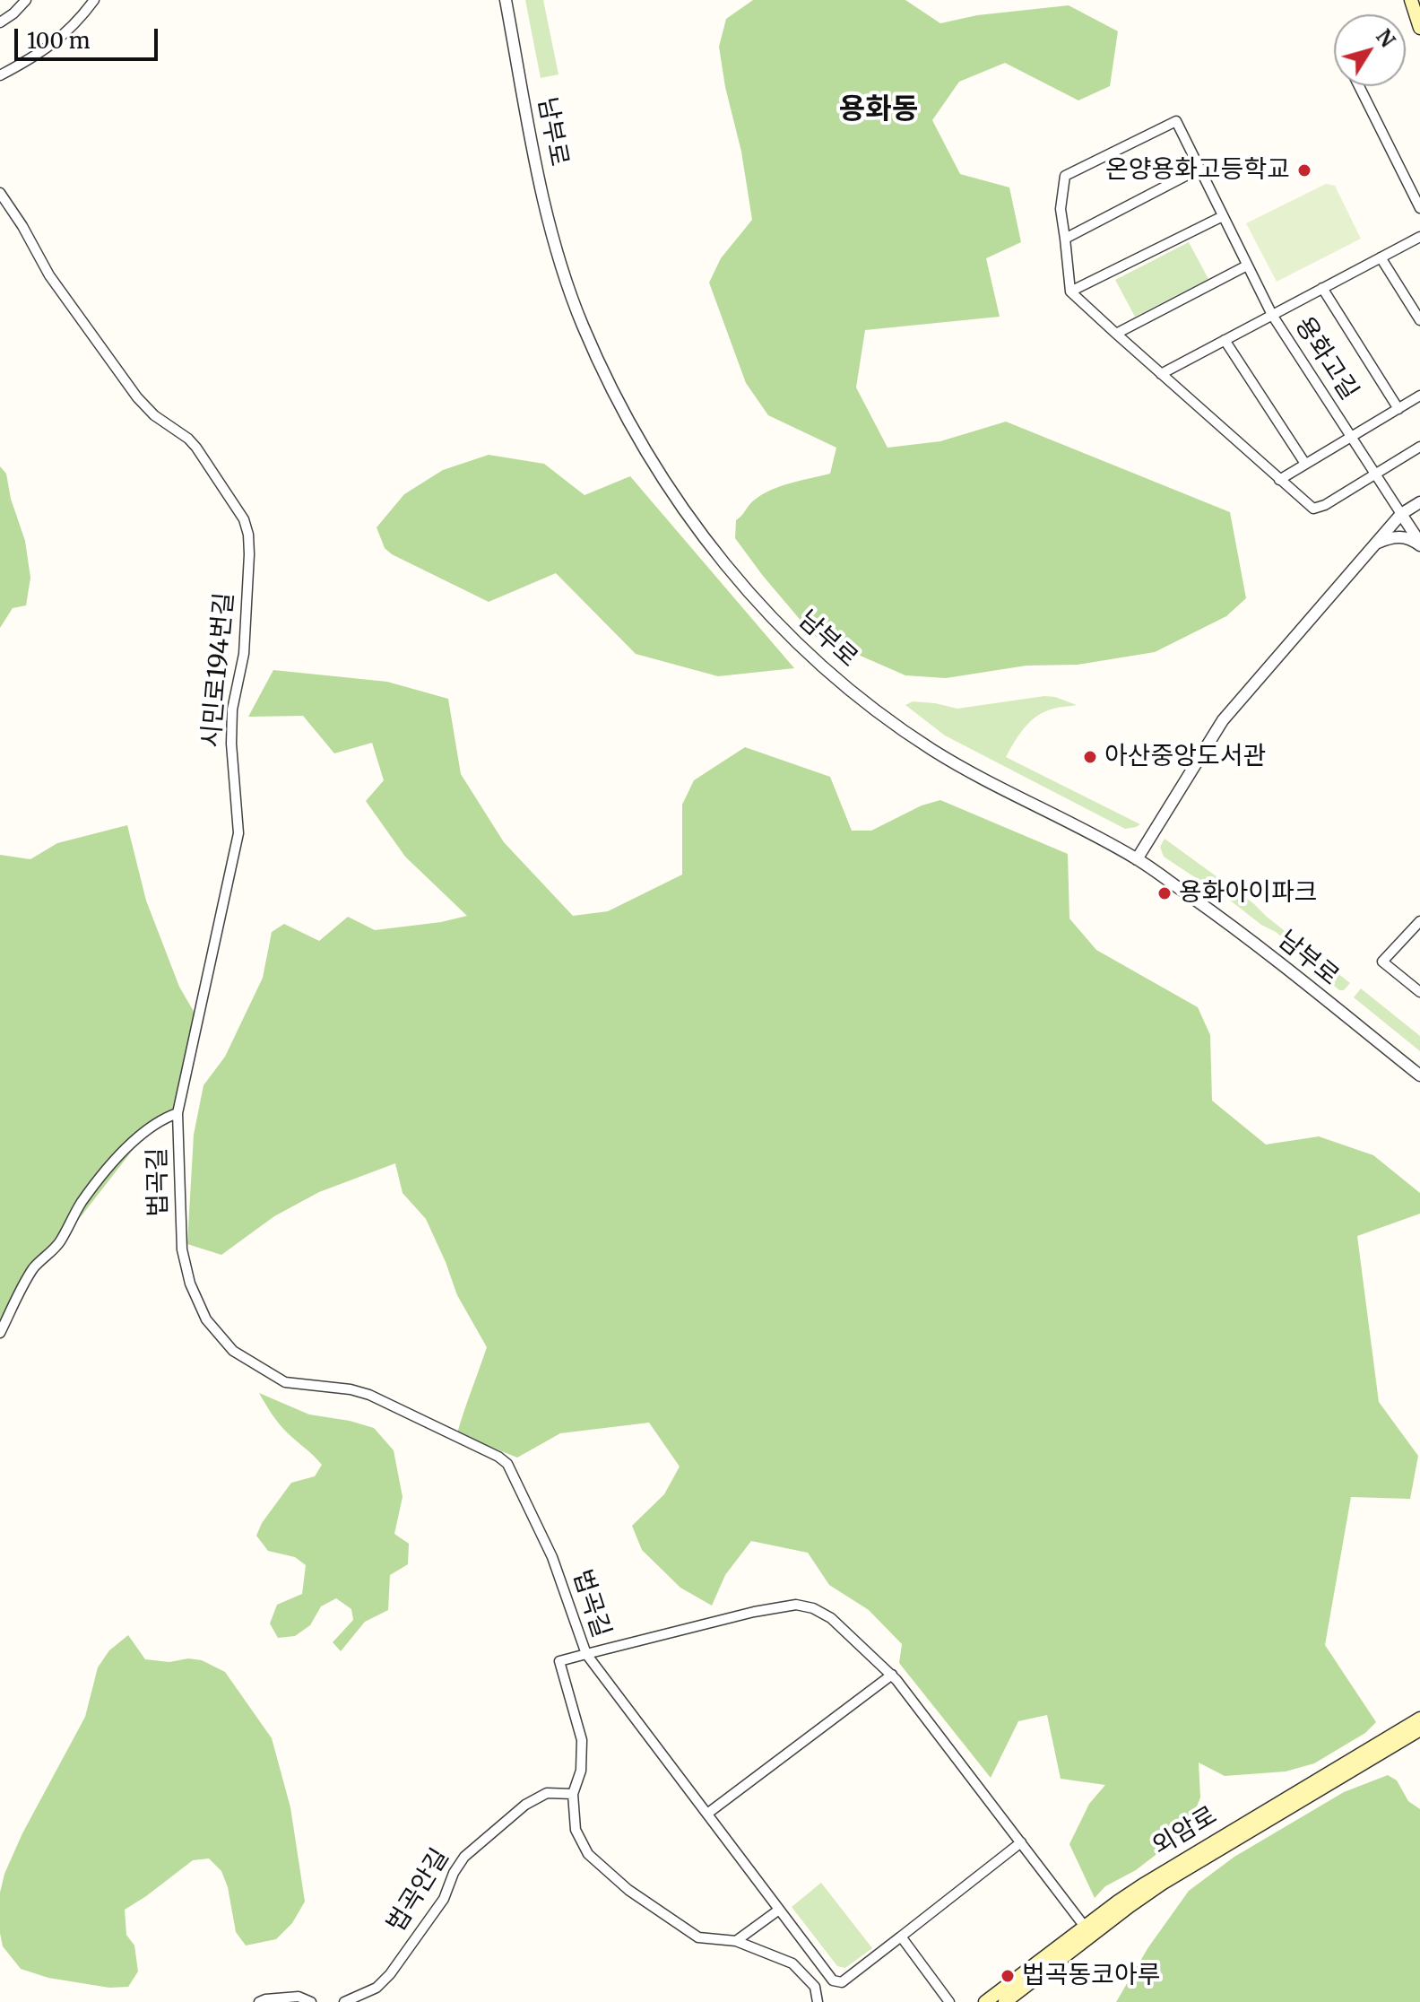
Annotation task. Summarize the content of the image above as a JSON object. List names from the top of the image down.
{
  "streets": {
    "main road": ["외암로"],
    "street": [
      "남부로",
      "용화고길",
      "시민로194번길",
      "법곡길",
      "법곡안길"
    ]
  },
  "crossings": [
    ["시민로194번길", "법곡길"],
    ["법곡길", "법곡안길"]
  ],
  "districts": ["용화동"],
  "places": [
    "온양용화고등학교",
    "아산중앙도서관",
    "용화아이파크",
    "법곡동코아루"
  ],
  "scale_bar": "100 m",
  "north": "top right"
}
